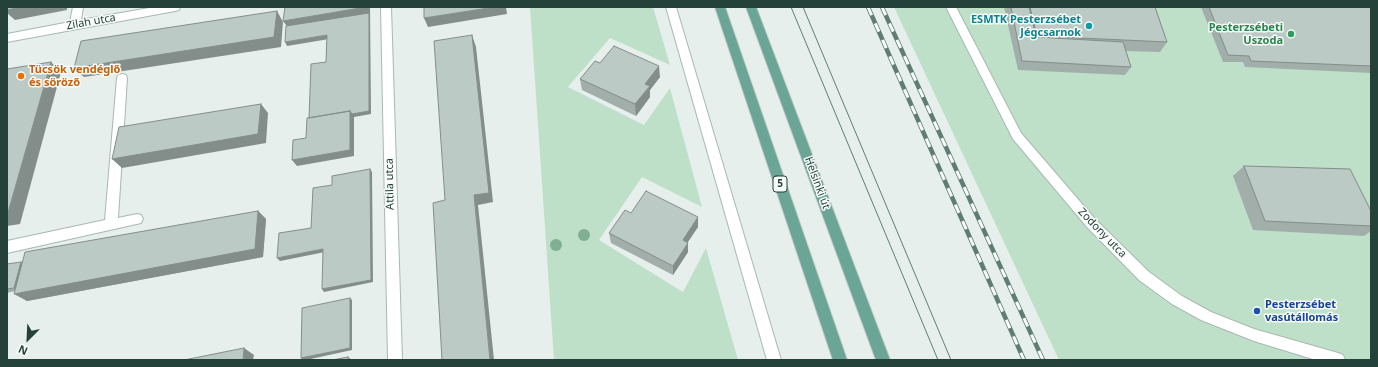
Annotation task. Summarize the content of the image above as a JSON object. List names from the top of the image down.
{
  "streets": {
    "main road": ["Helsinki út", "5"],
    "street": ["Zilah utca", "Attila utca", "Zodony utca"]
  },
  "places": [
    "ESMTK Pesterzsébet Jégcsarnok",
    "Pesterzsébeti Uszoda",
    "Tücsök vendéglő és söröző",
    "Pesterzsébet vasútállomás"
  ],
  "north": "bottom left"
}
